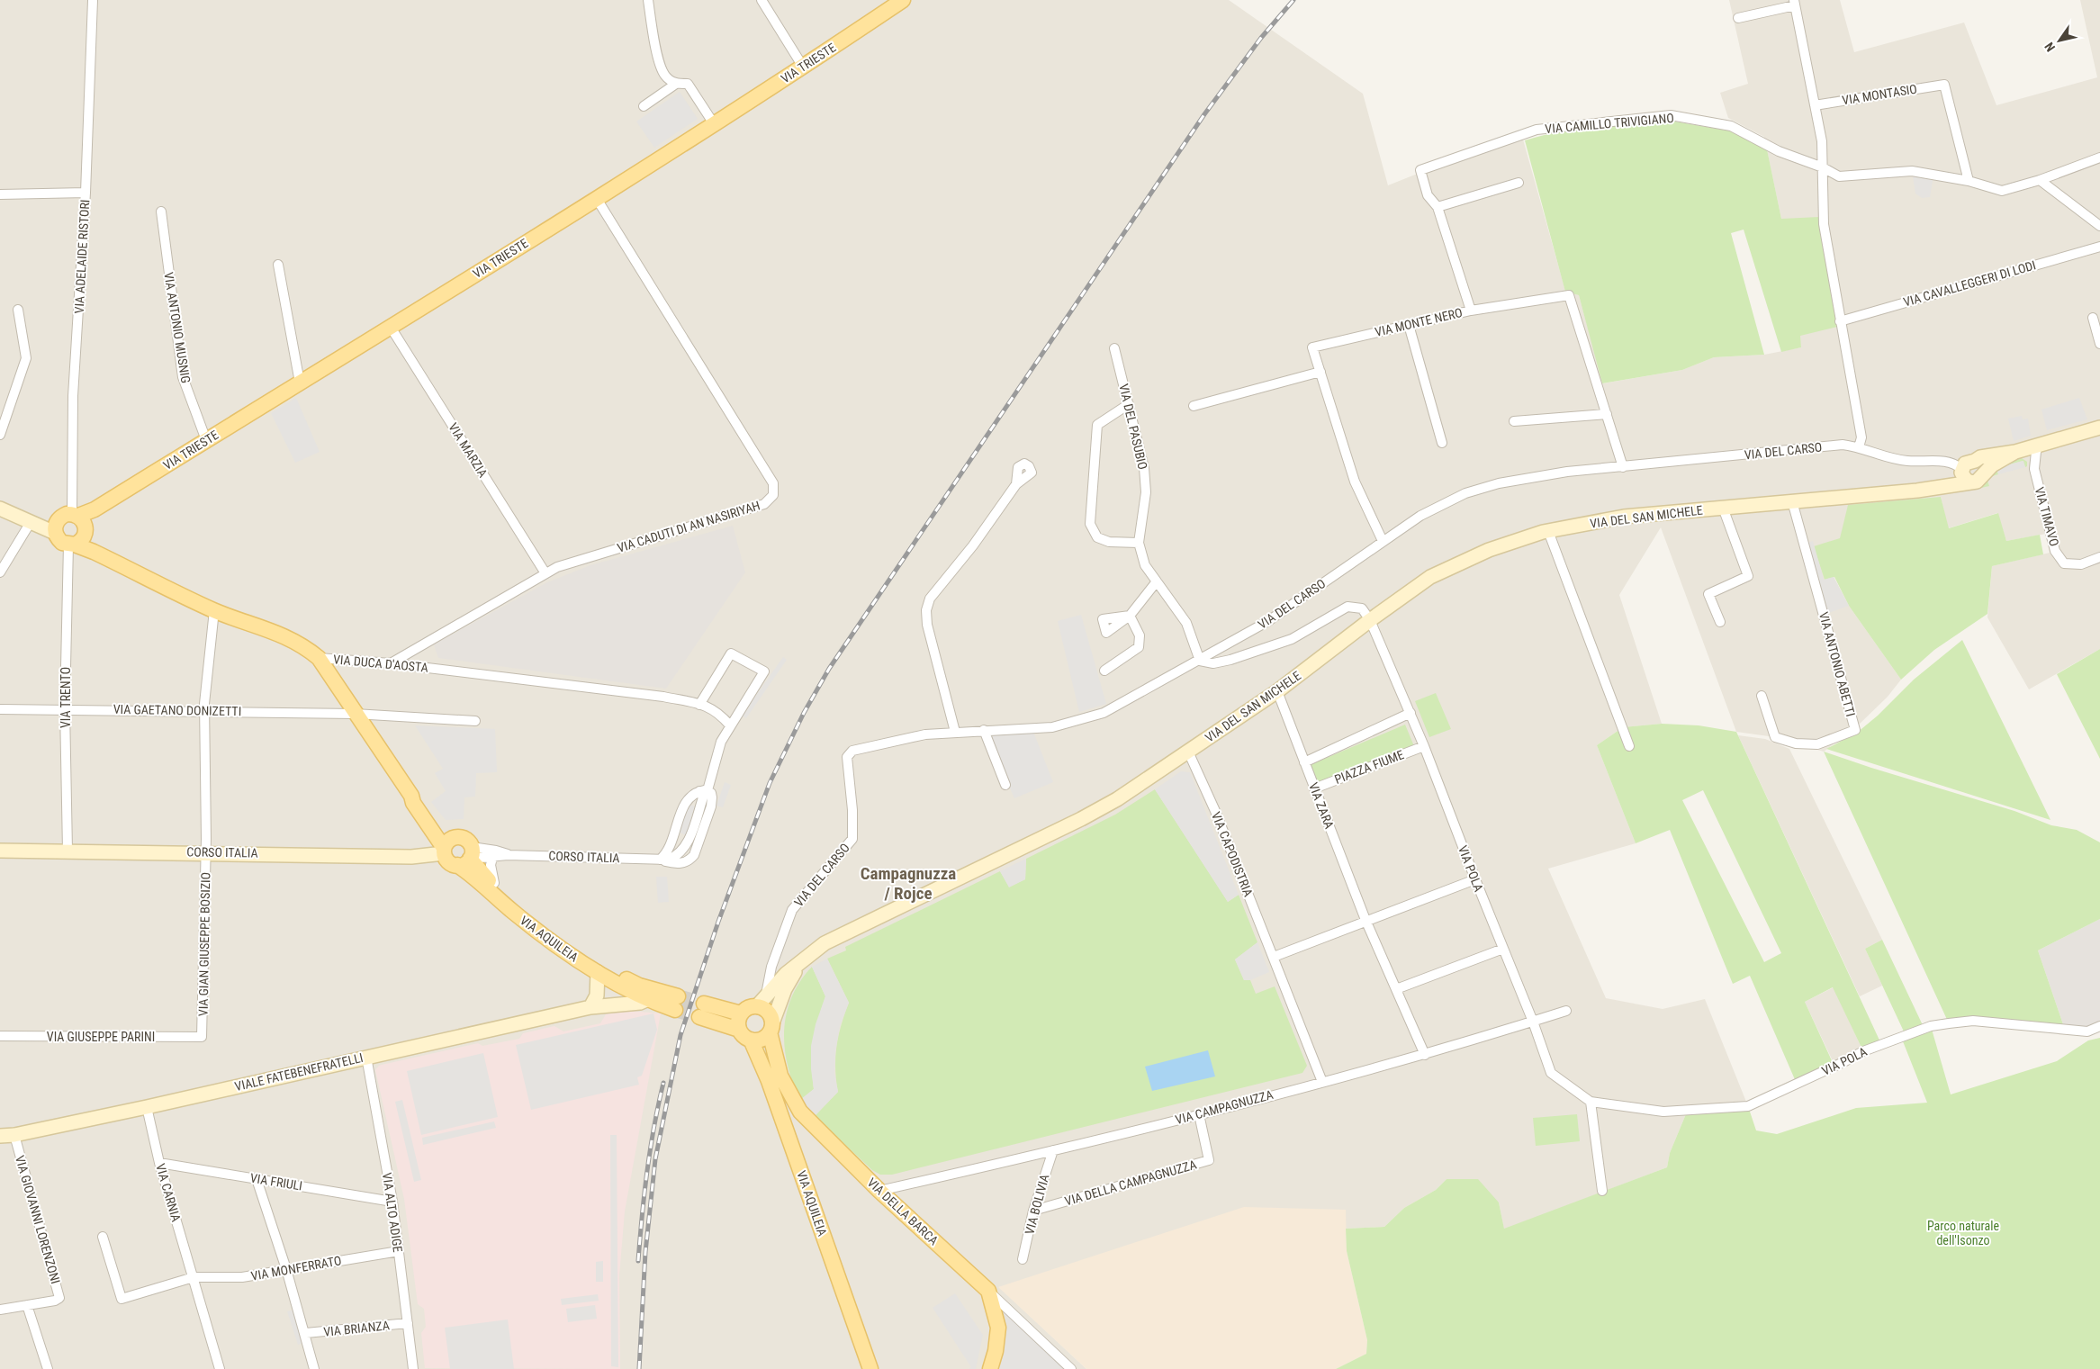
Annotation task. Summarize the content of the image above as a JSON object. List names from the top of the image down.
{
  "streets": {
    "main road": [
      "VIA TRIESTE",
      "VIA DEL SAN MICHELE",
      "VIA DUCA D'AOSTA",
      "CORSO ITALIA",
      "VIA AQUILEIA",
      "VIALE FATEBENEFRATELLI",
      "VIA DELLA BARCA"
    ],
    "street": [
      "VIA MONTASIO",
      "VIA CAMILLO TRIVIGIANO",
      "VIA ADELAIDE RISTORI",
      "VIA CAVALLEGGERI DI LODI",
      "VIA MONTE NERO",
      "VIA ANTONIO MUSNIG",
      "VIA DEL PASUBIO",
      "VIA MARZIA",
      "VIA DEL CARSO",
      "VIA TIMAVO",
      "VIA CADUTI DI AN NASIRIYAH",
      "VIA ANTONIO ABETTI",
      "VIA TRENTO",
      "VIA GAETANO DONIZETTI",
      "PIAZZA FIUME",
      "VIA ZARA",
      "VIA CAPODISTRIA",
      "VIA POLA",
      "VIA GIAN GIUSEPPE BOSIZIO",
      "VIA GIUSEPPE PARINI",
      "VIA CAMPAGNUZZA",
      "VIA FRIULI",
      "VIA DELLA CAMPAGNUZZA",
      "VIA CARNIA",
      "VIA BOLIVIA",
      "VIA ALTO ADIGE",
      "VIA GIOVANNI LORENZONI",
      "VIA MONFERRATO",
      "VIA BRIANZA"
    ]
  },
  "crossings": [
    ["VIA TRIESTE", "VIA ADELAIDE RISTORI"],
    ["VIA TRIESTE", "VIA ANTONIO MUSNIG"],
    ["VIA TRIESTE", "VIA MARZIA"],
    ["VIA TRIESTE", "VIA CADUTI DI AN NASIRIYAH"],
    ["VIA TRIESTE", "VIA DUCA D'AOSTA"],
    ["VIA TRIESTE", "VIA TRENTO"],
    ["VIA MONTASIO", "VIA CAMILLO TRIVIGIANO"],
    ["VIA CAMILLO TRIVIGIANO", "VIA MONTE NERO"],
    ["VIA ADELAIDE RISTORI", "VIA DUCA D'AOSTA"],
    ["VIA ADELAIDE RISTORI", "VIA TRENTO"],
    ["VIA MONTE NERO", "VIA DEL CARSO"],
    ["VIA DEL PASUBIO", "VIA DEL CARSO"],
    ["VIA MARZIA", "VIA CADUTI DI AN NASIRIYAH"],
    ["VIA DEL CARSO", "VIA DEL SAN MICHELE"],
    ["VIA DEL SAN MICHELE", "VIA TIMAVO"],
    ["VIA DEL SAN MICHELE", "VIA ANTONIO ABETTI"],
    ["VIA DEL SAN MICHELE", "VIA ZARA"],
    ["VIA DEL SAN MICHELE", "VIA CAPODISTRIA"],
    ["VIA DEL SAN MICHELE", "VIA POLA"],
    ["VIA DEL SAN MICHELE", "VIA AQUILEIA"],
    ["VIA DEL SAN MICHELE", "VIA DELLA BARCA"],
    ["VIA CADUTI DI AN NASIRIYAH", "VIA DUCA D'AOSTA"],
    ["VIA DUCA D'AOSTA", "VIA TRENTO"],
    ["VIA DUCA D'AOSTA", "VIA GIAN GIUSEPPE BOSIZIO"],
    ["VIA TRENTO", "VIA GAETANO DONIZETTI"],
    ["VIA TRENTO", "CORSO ITALIA"],
    ["VIA GAETANO DONIZETTI", "VIA GIAN GIUSEPPE BOSIZIO"],
    ["PIAZZA FIUME", "VIA ZARA"],
    ["PIAZZA FIUME", "VIA POLA"],
    ["VIA ZARA", "VIA CAMPAGNUZZA"],
    ["CORSO ITALIA", "VIA AQUILEIA"],
    ["CORSO ITALIA", "VIA GIAN GIUSEPPE BOSIZIO"],
    ["VIA CAPODISTRIA", "VIA CAMPAGNUZZA"],
    ["VIA POLA", "VIA CAMPAGNUZZA"],
    ["VIA AQUILEIA", "VIALE FATEBENEFRATELLI"],
    ["VIA AQUILEIA", "VIA DELLA BARCA"],
    ["VIA GIAN GIUSEPPE BOSIZIO", "VIA GIUSEPPE PARINI"],
    ["VIALE FATEBENEFRATELLI", "VIA CARNIA"],
    ["VIALE FATEBENEFRATELLI", "VIA ALTO ADIGE"],
    ["VIALE FATEBENEFRATELLI", "VIA GIOVANNI LORENZONI"],
    ["VIA CAMPAGNUZZA", "VIA DELLA CAMPAGNUZZA"],
    ["VIA CAMPAGNUZZA", "VIA BOLIVIA"],
    ["VIA CAMPAGNUZZA", "VIA DELLA BARCA"],
    ["VIA FRIULI", "VIA CARNIA"],
    ["VIA FRIULI", "VIA ALTO ADIGE"],
    ["VIA DELLA CAMPAGNUZZA", "VIA BOLIVIA"],
    ["VIA CARNIA", "VIA MONFERRATO"],
    ["VIA ALTO ADIGE", "VIA MONFERRATO"],
    ["VIA ALTO ADIGE", "VIA BRIANZA"]
  ],
  "districts": ["Campagnuzza / Rojce"],
  "parks": ["Parco naturale dell'Isonzo"],
  "north": "bottom left"
}
